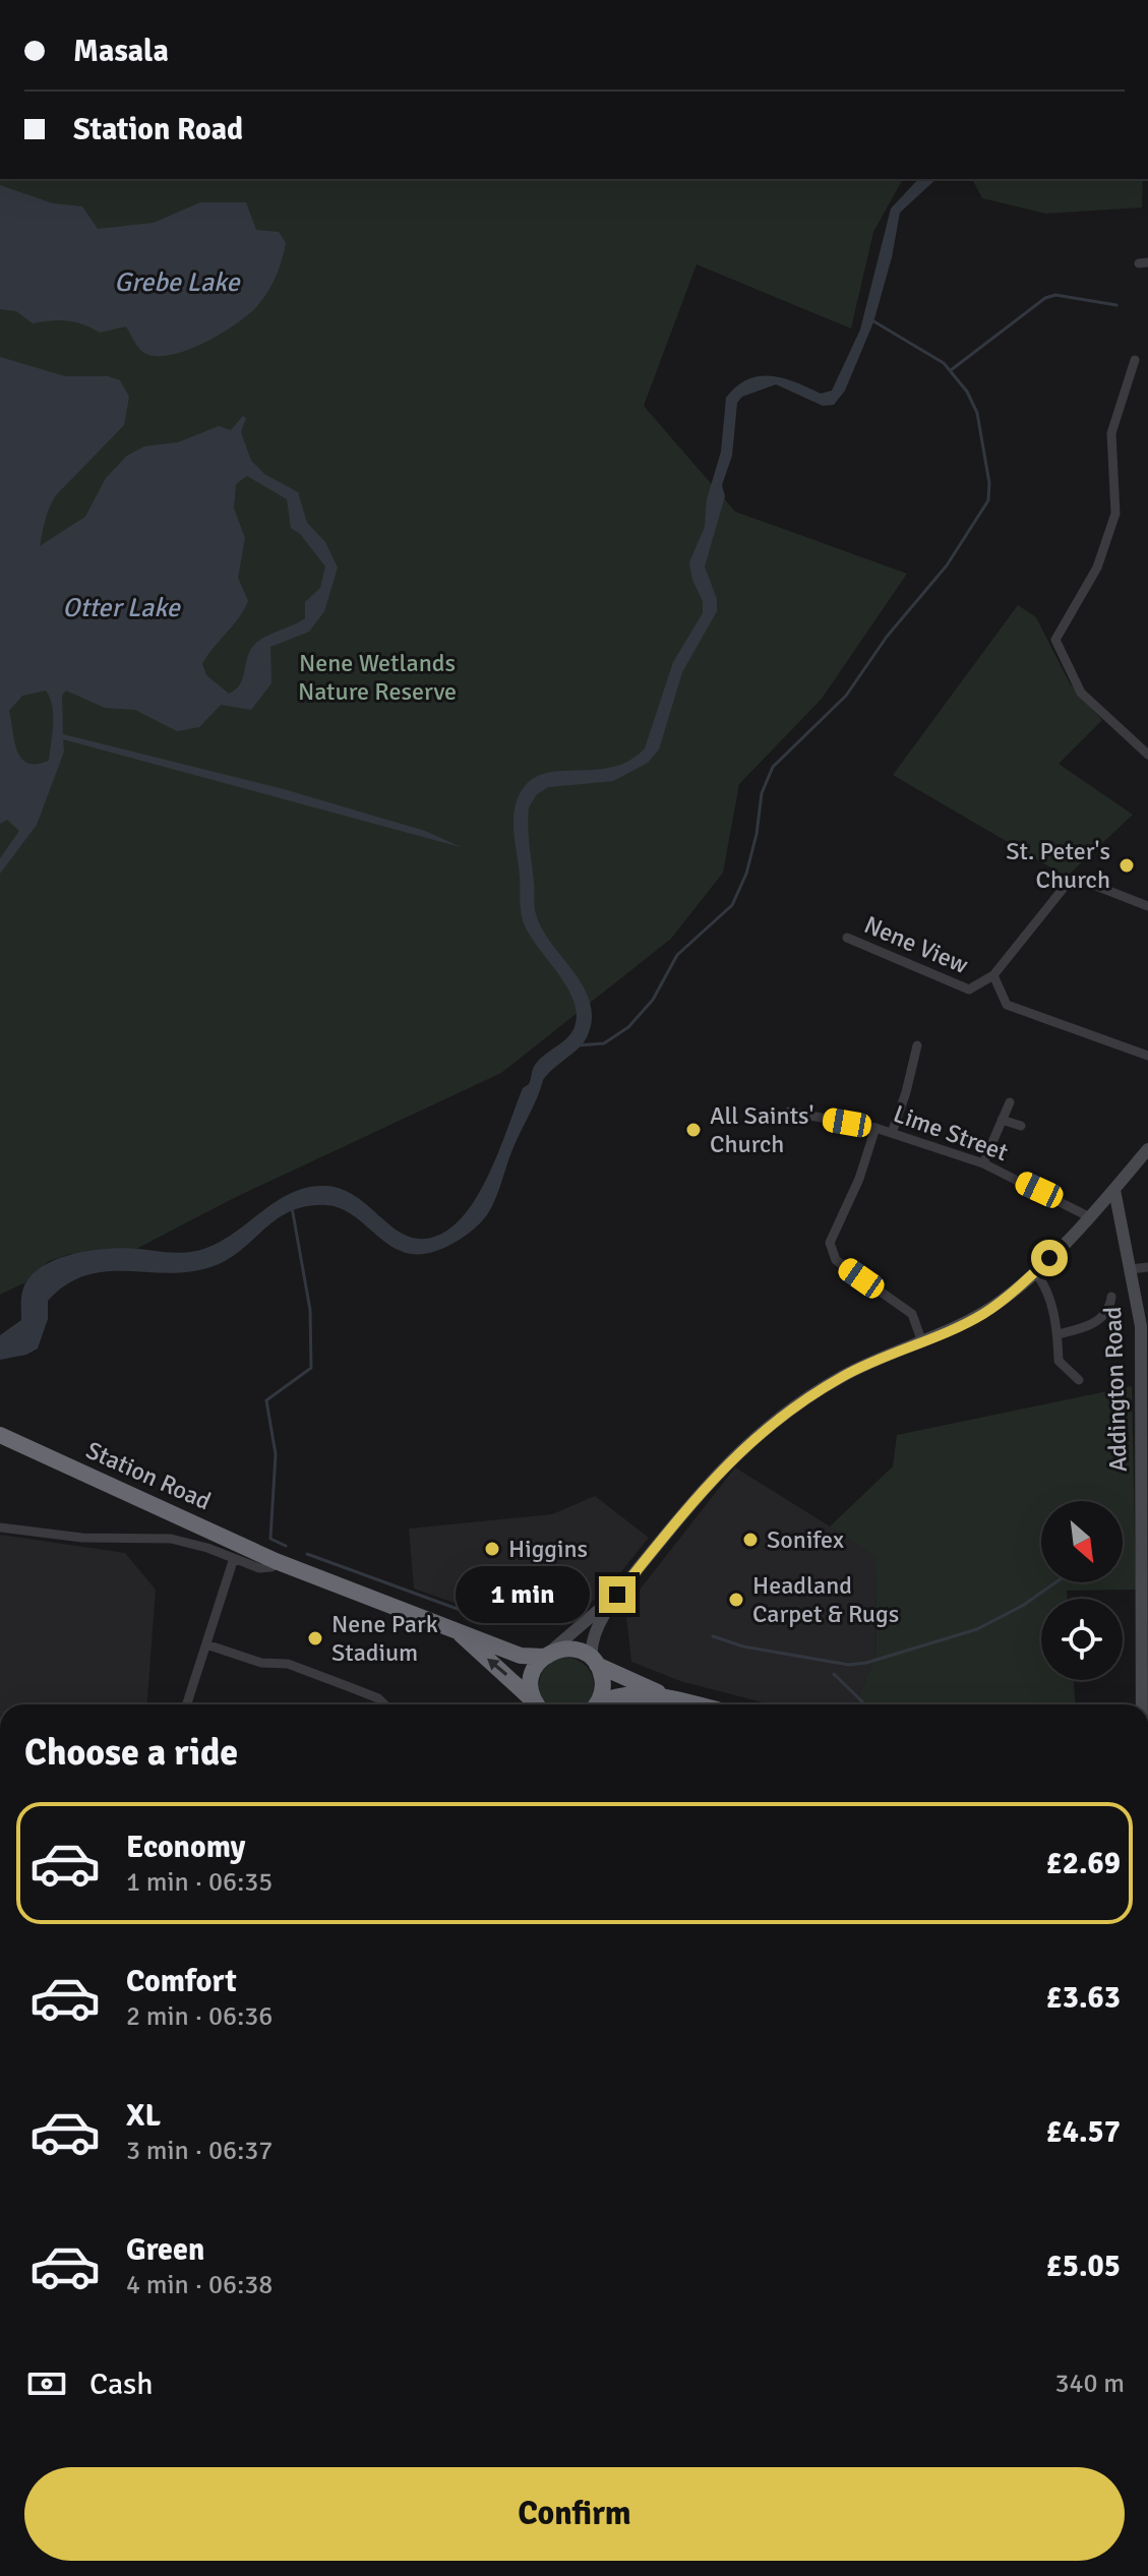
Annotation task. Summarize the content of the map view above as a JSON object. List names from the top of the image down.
{
  "streets": {
    "highway": ["Station Road"],
    "main road": ["Addington Road"],
    "street": ["Nene View", "Lime Street"]
  },
  "water": ["Grebe Lake", "Otter Lake"],
  "parks": ["Nene Wetlands Nature Reserve"],
  "places": [
    "St. Peter's Church",
    "All Saints' Church",
    "Sonifex",
    "Higgins",
    "Headland Carpet & Rugs",
    "Nene Park Stadium"
  ],
  "north": "bottom right",
  "page": {
    "banner": ["Masala", "Station Road"],
    "bubble": "1 min",
    "heading": "Choose a ride",
    "list": [
      {
        "name": "Economy",
        "note": "1 min · 06:35",
        "value": "£2.69"
      },
      {
        "name": "Comfort",
        "note": "2 min · 06:36",
        "value": "£3.63"
      },
      {
        "name": "XL",
        "note": "3 min · 06:37",
        "value": "£4.57"
      },
      {
        "name": "Green",
        "note": "4 min · 06:38",
        "value": "£5.05"
      }
    ],
    "pay": ["Cash", "340 m"],
    "buttons": "Confirm"
  }
}
